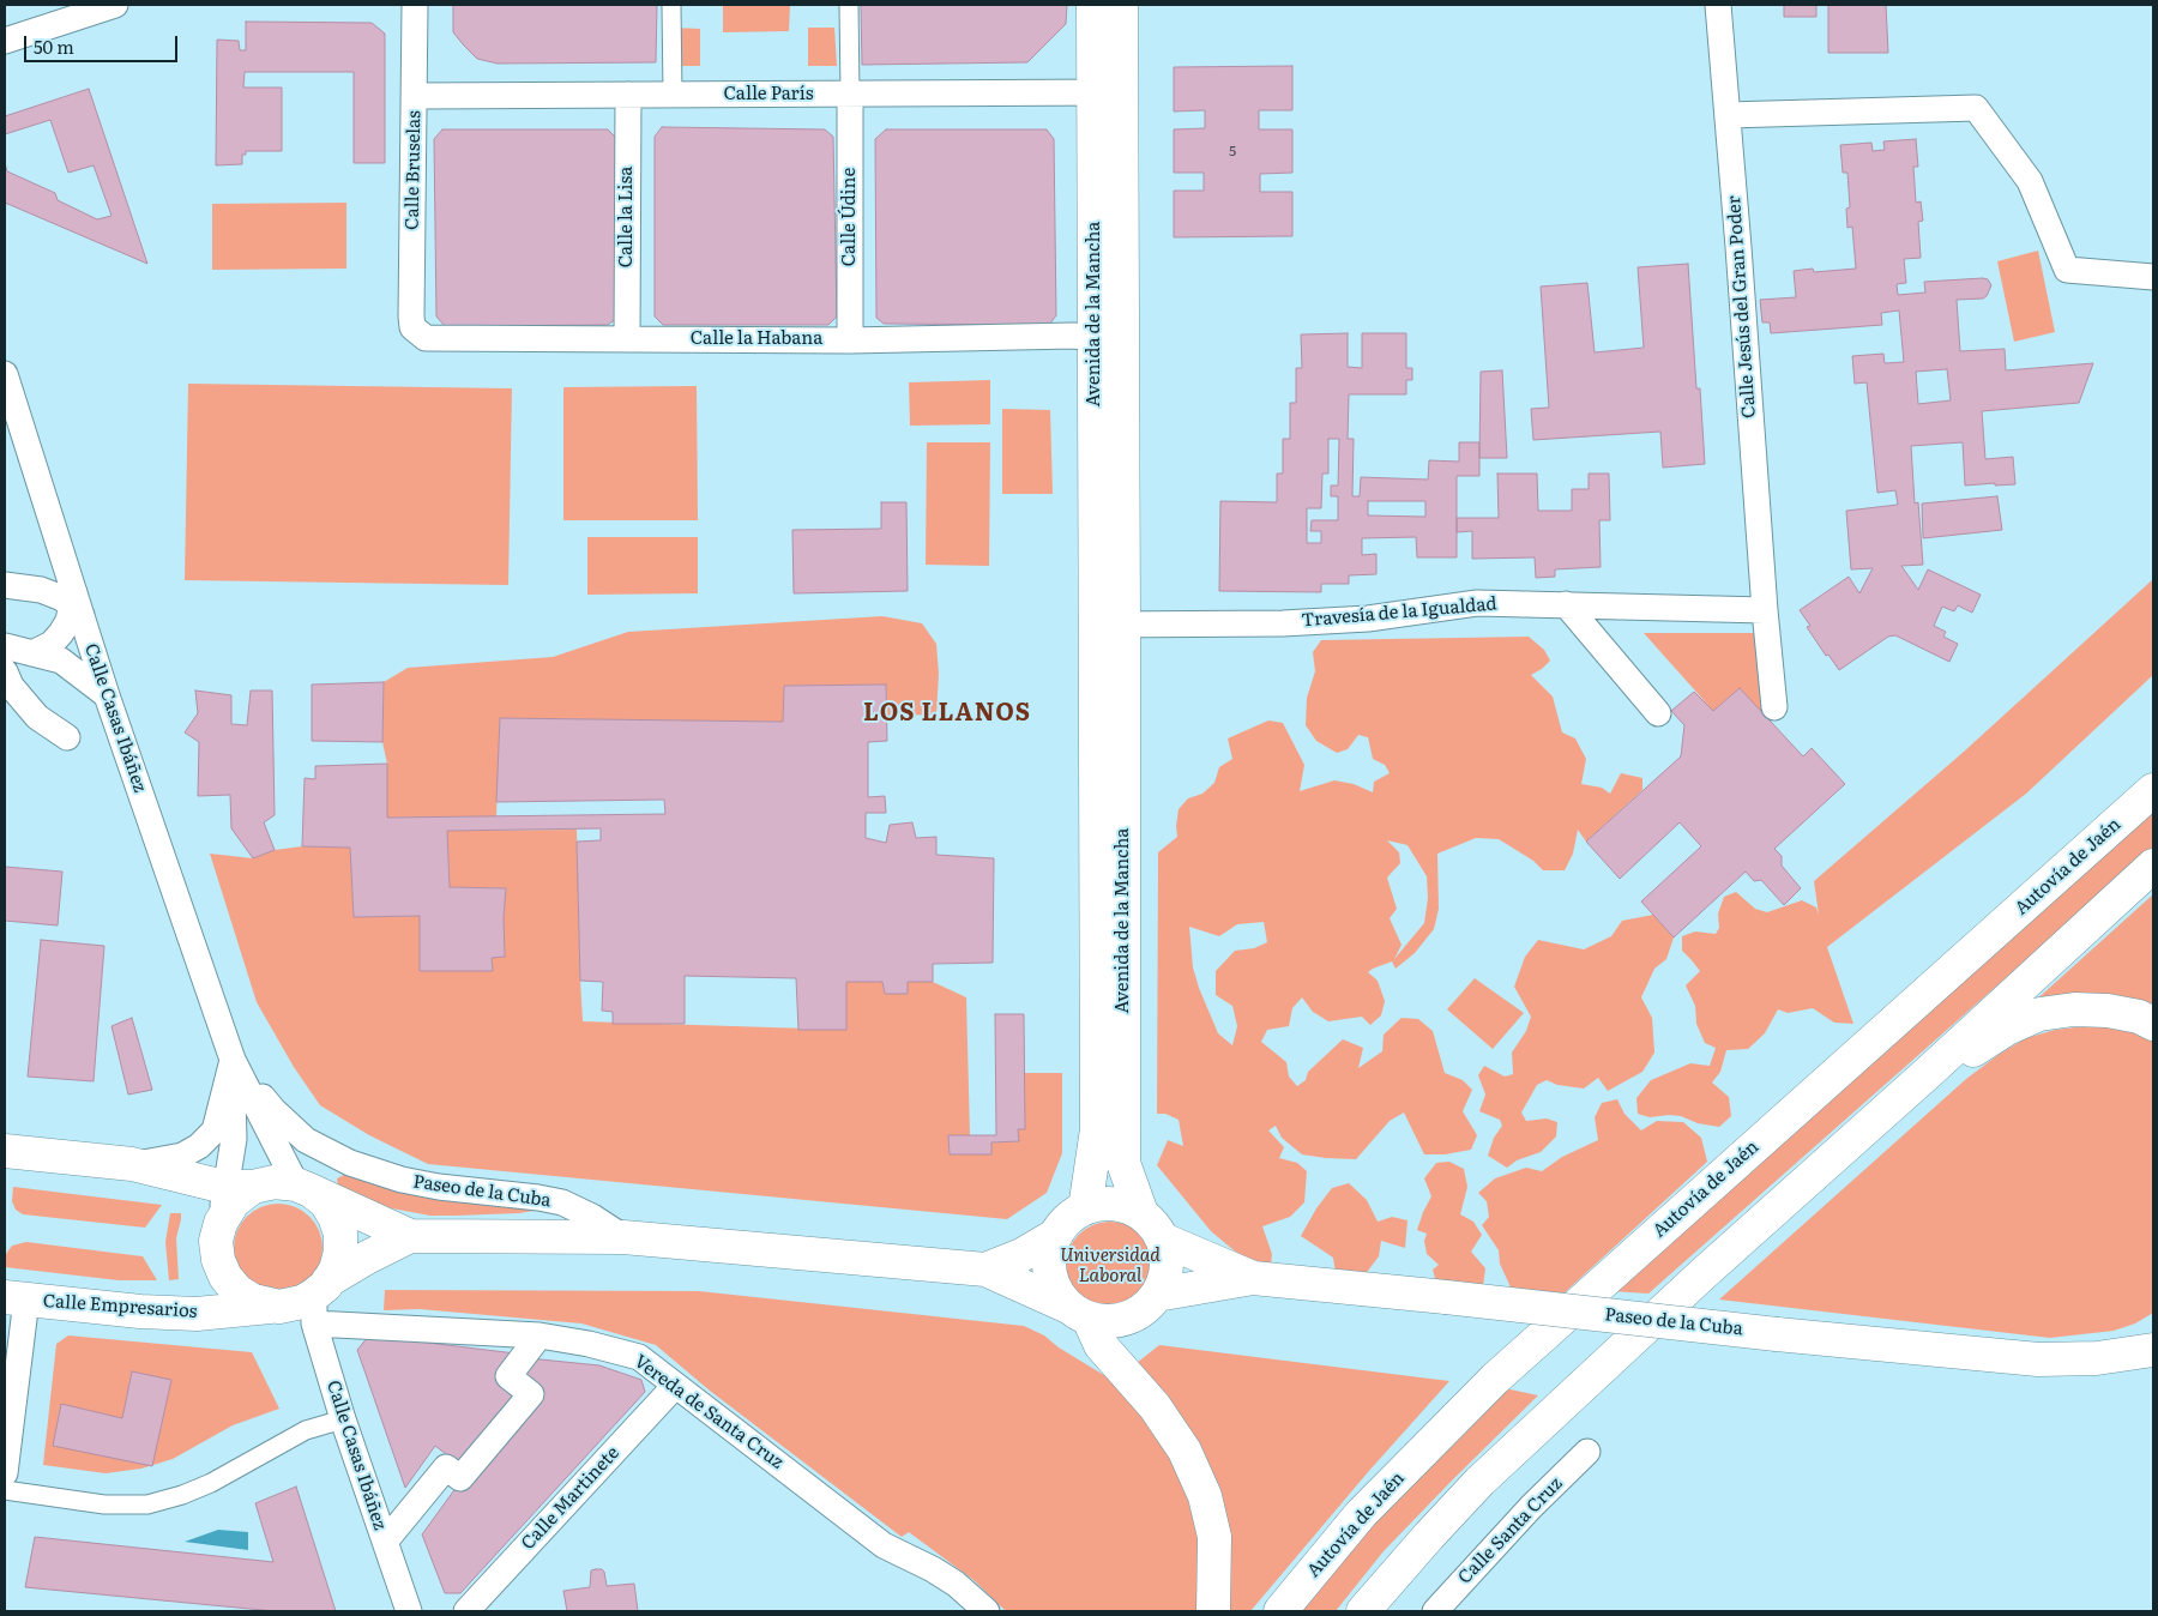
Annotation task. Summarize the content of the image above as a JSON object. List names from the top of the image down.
{
  "streets": {
    "main road": [
      "Avenida de la Mancha",
      "Autovía de Jaén",
      "Paseo de la Cuba",
      "Calle Empresarios"
    ],
    "street": [
      "Calle París",
      "Calle Bruselas",
      "Calle la Lisa",
      "Calle Údine",
      "Calle Jesús del Gran Poder",
      "Calle la Habana",
      "Travesía de la Igualdad",
      "Calle Casas Ibáñez",
      "Vereda de Santa Cruz",
      "Calle Martinete",
      "Calle Santa Cruz"
    ]
  },
  "crossings": [
    ["Calle París", "Calle Bruselas"],
    ["Calle París", "Calle la Lisa"],
    ["Calle París", "Calle Údine"],
    ["Calle París", "Avenida de la Mancha"],
    ["Calle Bruselas", "Calle la Habana"],
    ["Calle la Lisa", "Calle la Habana"],
    ["Calle Údine", "Calle la Habana"],
    ["Calle Jesús del Gran Poder", "Travesía de la Igualdad"],
    ["Avenida de la Mancha", "Calle la Habana"],
    ["Avenida de la Mancha", "Travesía de la Igualdad"],
    ["Avenida de la Mancha", "Paseo de la Cuba"],
    ["Calle Casas Ibáñez", "Paseo de la Cuba"],
    ["Calle Casas Ibáñez", "Calle Empresarios"],
    ["Calle Casas Ibáñez", "Vereda de Santa Cruz"],
    ["Calle Empresarios", "Vereda de Santa Cruz"],
    ["Vereda de Santa Cruz", "Calle Martinete"]
  ],
  "districts": ["LOS LLANOS"],
  "parks": ["Universidad Laboral"],
  "house_numbers": ["5"],
  "scale_bar": "50 m"
}
